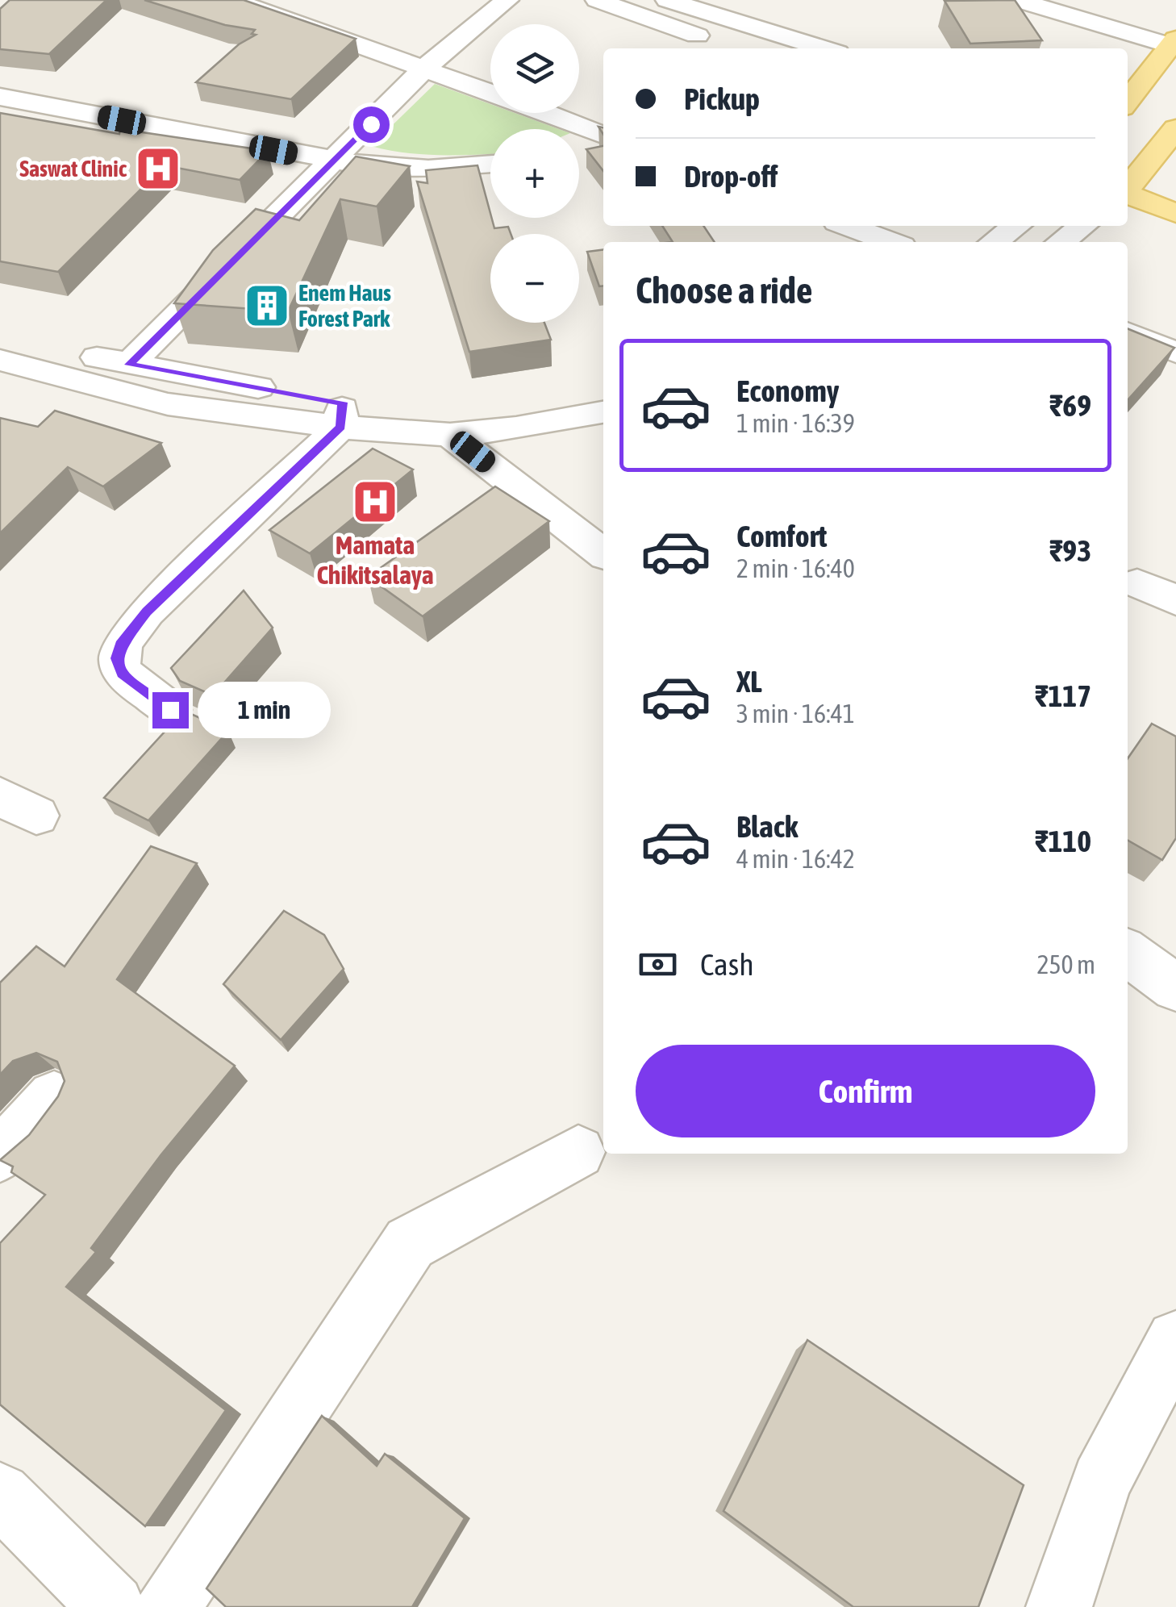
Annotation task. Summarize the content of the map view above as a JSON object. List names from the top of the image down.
{
  "places": {
    "hospital": ["Saswat Clinic", "Mamata Chikitsalaya"],
    "building": ["Enem Haus Forest Park"]
  },
  "page": {
    "map_buttons": ["+", "−"],
    "banner": ["Pickup", "Drop-off"],
    "heading": "Choose a ride",
    "list": [
      {
        "name": "Economy",
        "note": "1 min · 16:39",
        "value": "₹69"
      },
      {
        "name": "Comfort",
        "note": "2 min · 16:40",
        "value": "₹93"
      },
      {
        "name": "XL",
        "note": "3 min · 16:41",
        "value": "₹117"
      },
      {
        "name": "Black",
        "note": "4 min · 16:42",
        "value": "₹110"
      }
    ],
    "bubble": "1 min",
    "pay": ["Cash", "250 m"],
    "buttons": "Confirm"
  }
}
